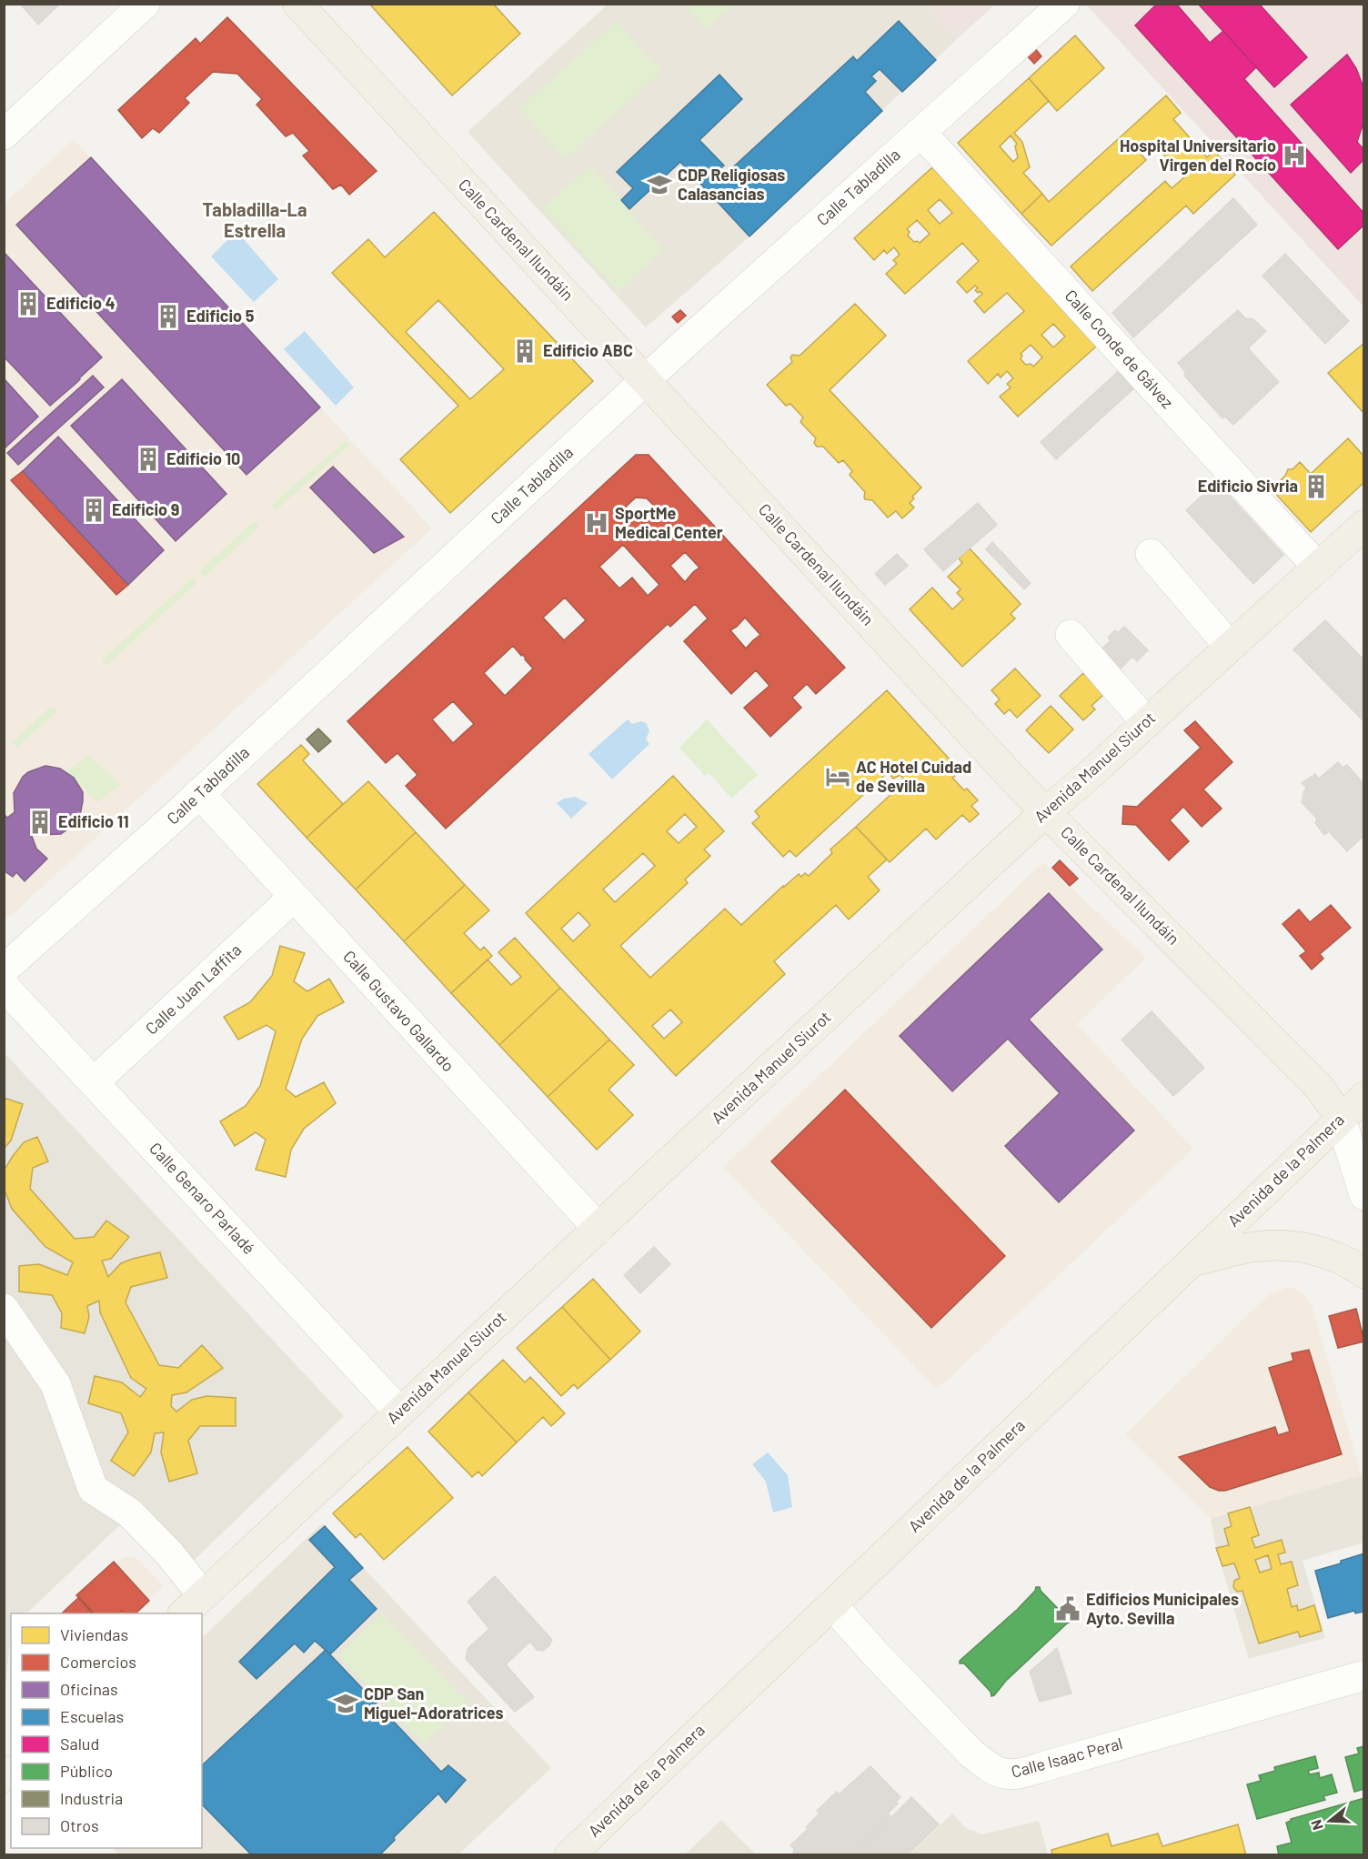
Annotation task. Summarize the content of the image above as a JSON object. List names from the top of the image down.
{
  "streets": {
    "main road": ["Calle Cardenal Ilundáin", "Avenida Manuel Siurot", "Avenida de la Palmera"],
    "street": [
      "Calle Tabladilla",
      "Calle Conde de Gálvez",
      "Calle Juan Laffita",
      "Calle Gustavo Gallardo",
      "Calle Genaro Parladé",
      "Calle Isaac Peral"
    ]
  },
  "crossings": [
    ["Calle Tabladilla", "Calle Cardenal Ilundáin"],
    ["Calle Tabladilla", "Calle Conde de Gálvez"],
    ["Calle Tabladilla", "Calle Gustavo Gallardo"],
    ["Calle Cardenal Ilundáin", "Avenida Manuel Siurot"],
    ["Calle Cardenal Ilundáin", "Avenida de la Palmera"],
    ["Calle Conde de Gálvez", "Avenida Manuel Siurot"],
    ["Avenida Manuel Siurot", "Calle Gustavo Gallardo"],
    ["Avenida Manuel Siurot", "Calle Genaro Parladé"],
    ["Calle Juan Laffita", "Calle Gustavo Gallardo"],
    ["Calle Juan Laffita", "Calle Genaro Parladé"],
    ["Avenida de la Palmera", "Calle Isaac Peral"]
  ],
  "districts": ["Tabladilla-La Estrella"],
  "places": {
    "hospital": ["Hospital Universitario Virgen del Rocío", "SportMe Medical Center"],
    "school or university": ["CDP Religiosas Calasancias", "CDP San Miguel-Adoratrices"],
    "building": [
      "Edificio 4",
      "Edificio 5",
      "Edificio ABC",
      "Edificio 10",
      "Edificio Sivria",
      "Edificio 9",
      "Edificio 11"
    ],
    "hotel": ["AC Hotel Cuidad de Sevilla"],
    "public building": ["Edificios Municipales Ayto. Sevilla"]
  },
  "legend": [
    "Viviendas",
    "Comercios",
    "Oficinas",
    "Escuelas",
    "Salud",
    "Público",
    "Industria",
    "Otros"
  ],
  "north": "left"
}
